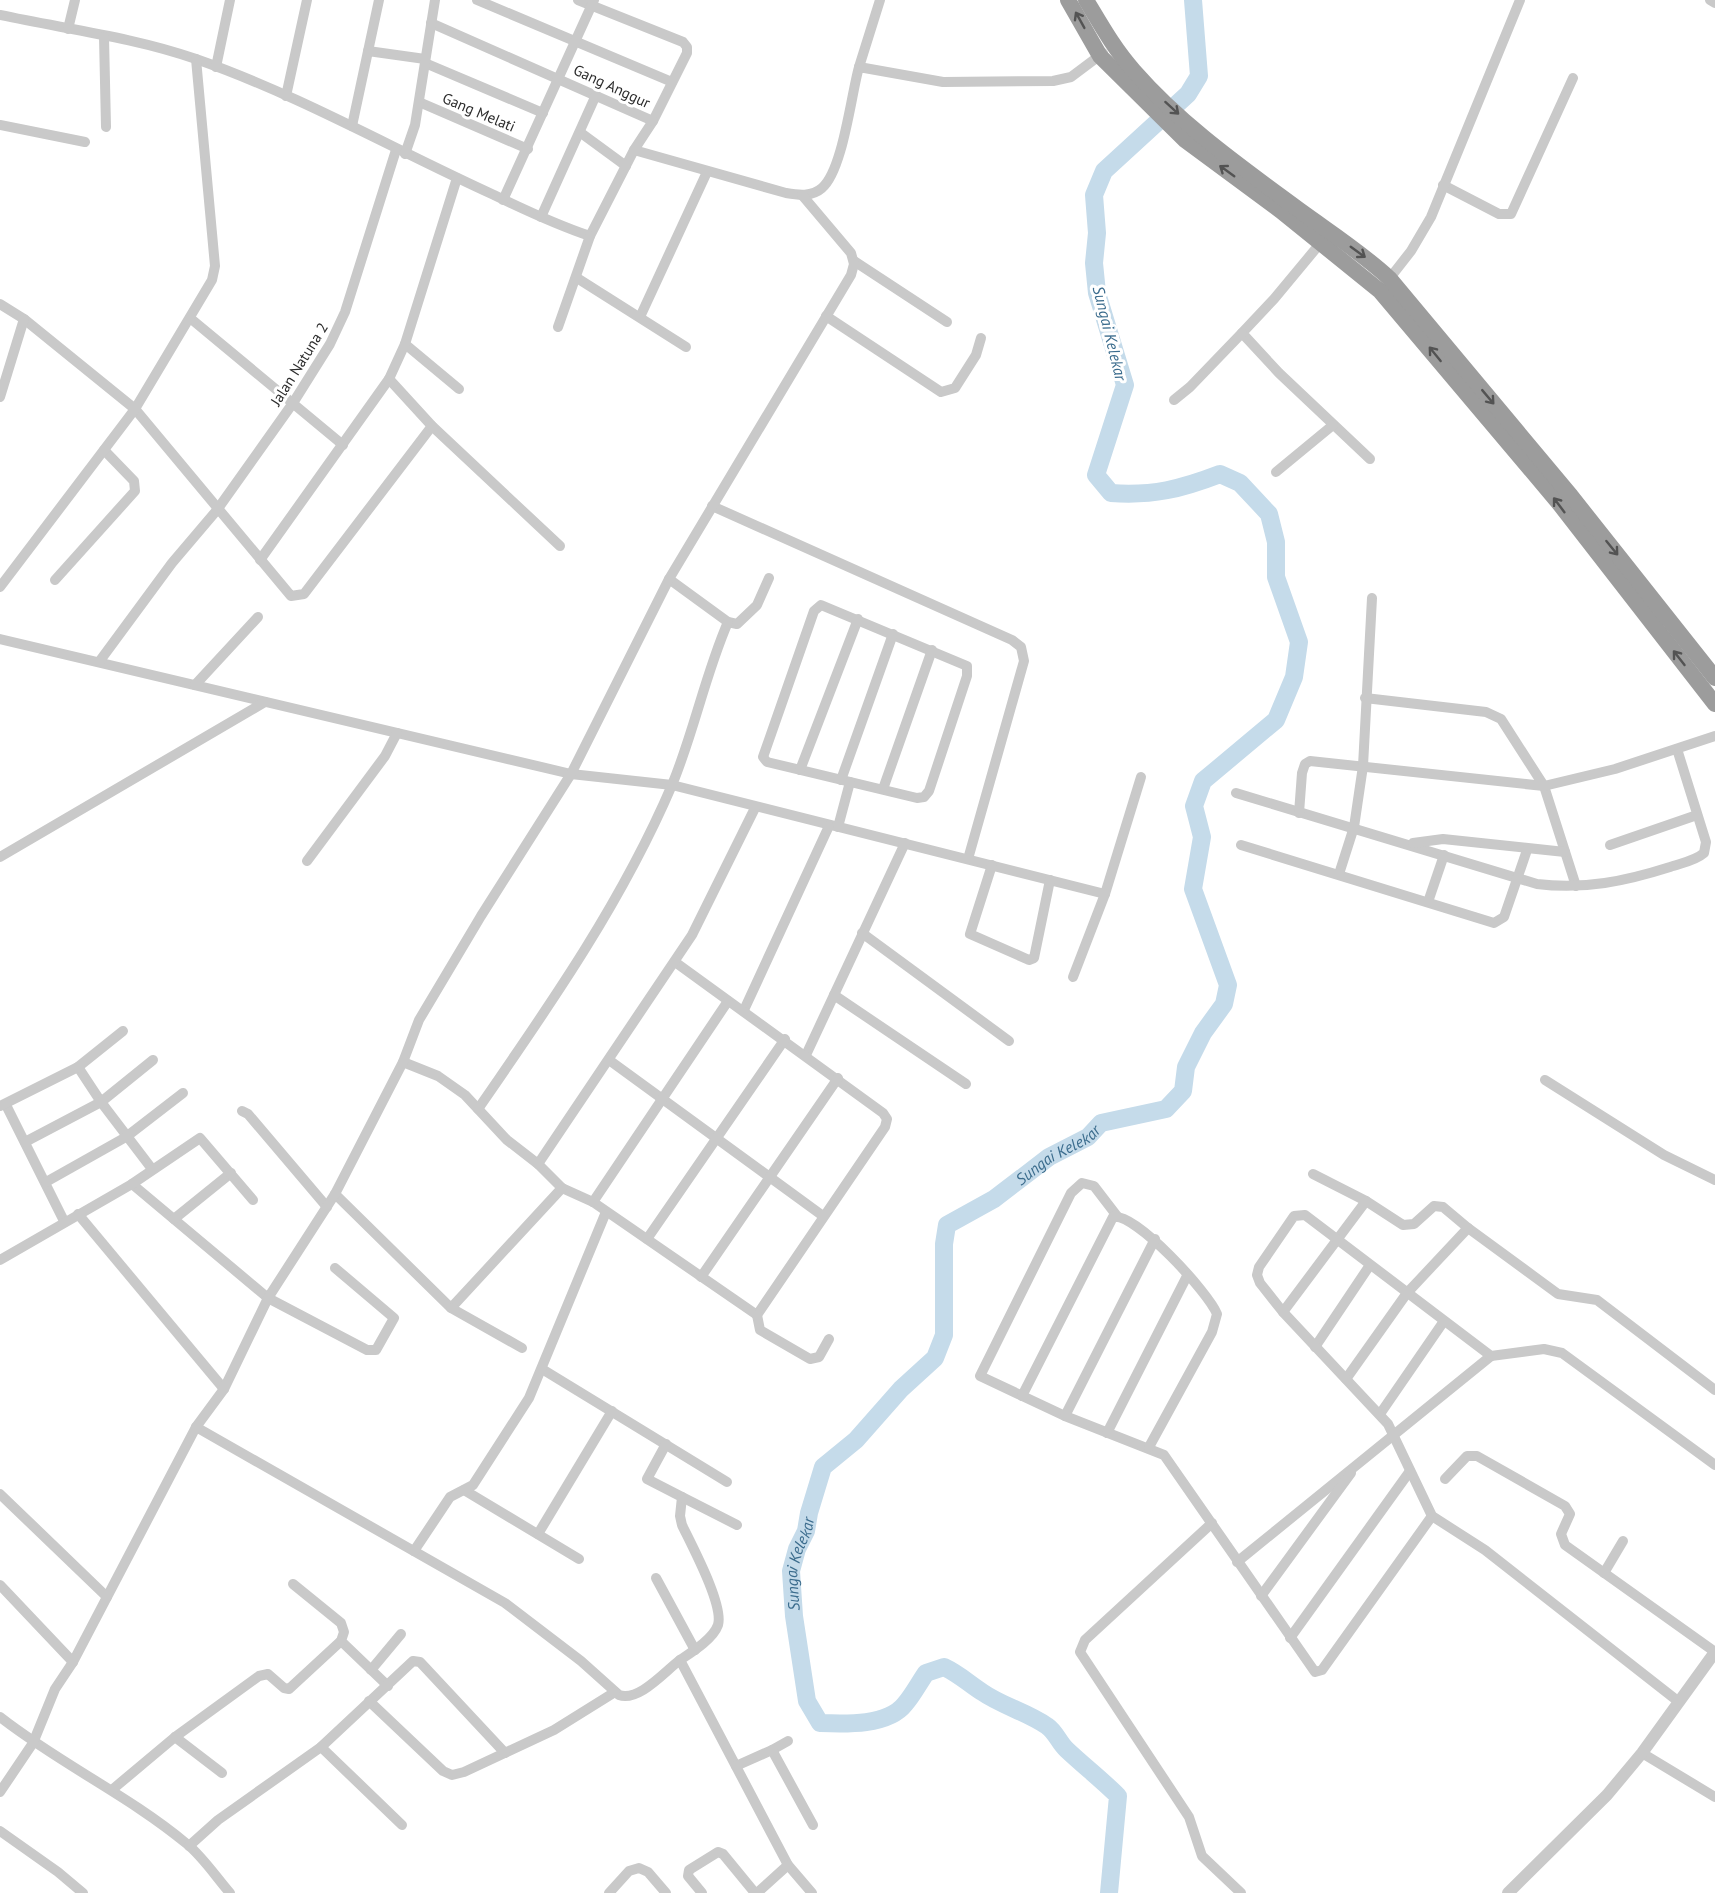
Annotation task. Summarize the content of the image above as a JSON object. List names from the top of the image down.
{
  "streets": {
    "street": ["Gang Anggur", "Gang Melati", "Jalan Natuna 2"]
  },
  "crossings": [
    ["Gang Anggur", "Jalan Natuna 2"],
    ["Gang Melati", "Jalan Natuna 2"]
  ],
  "water": ["Sungai Kelekar"]
}
